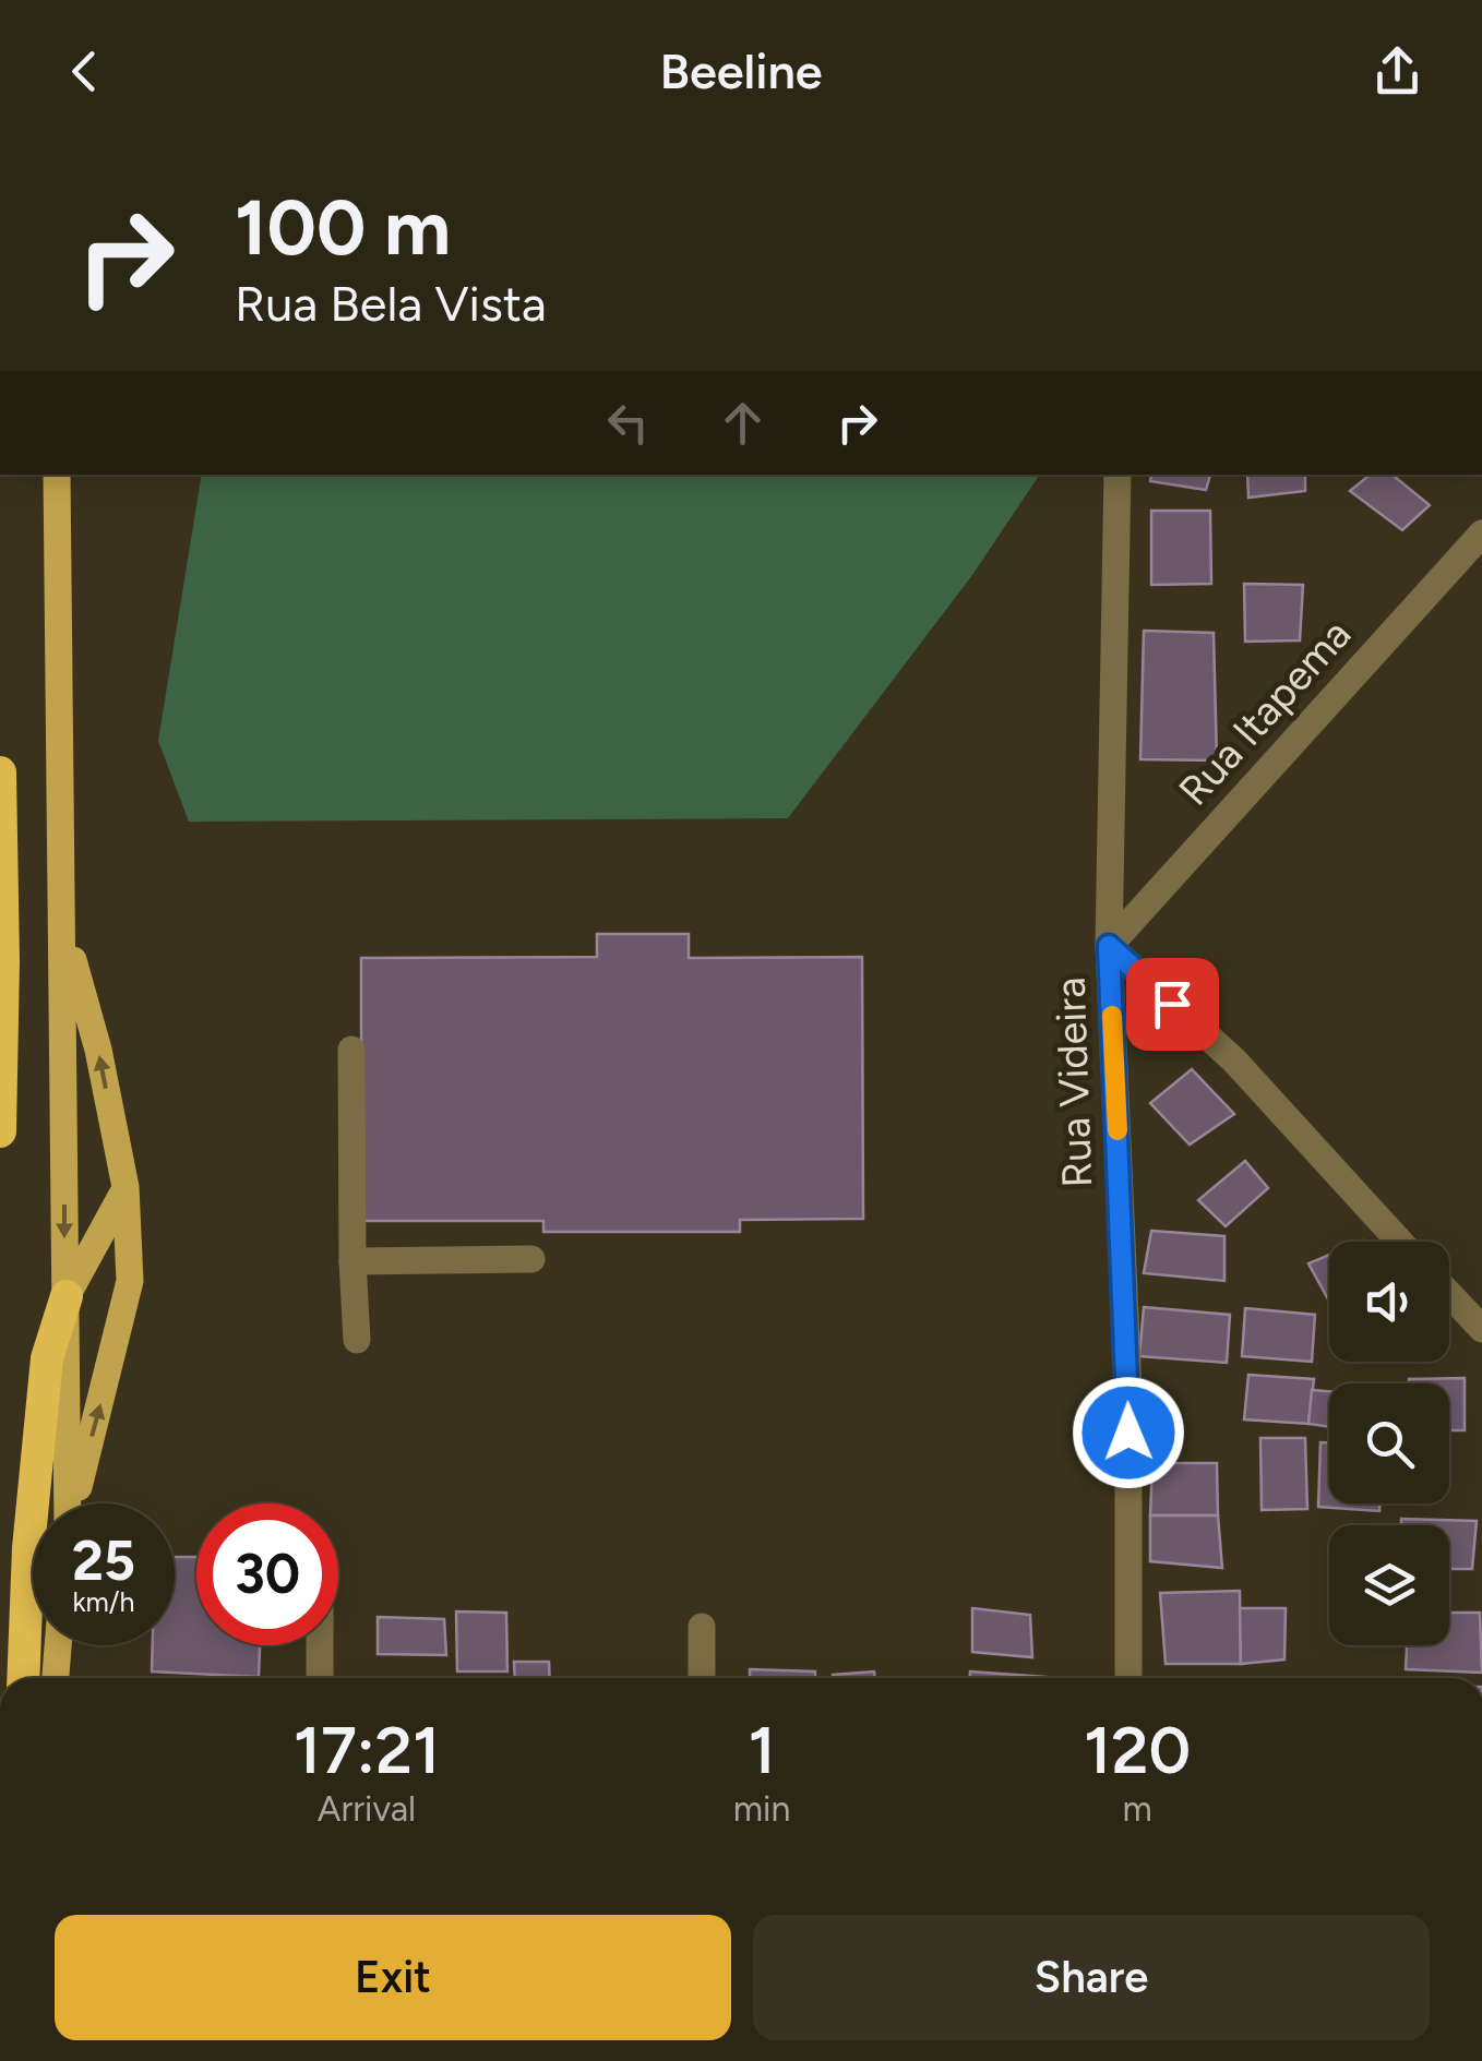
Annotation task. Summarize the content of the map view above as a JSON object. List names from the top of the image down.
{
  "streets": {
    "street": ["Rua Itapema", "Rua Videira"]
  },
  "crossings": [
    ["Rua Itapema", "Rua Videira"]
  ],
  "page": {
    "header": "Beeline",
    "turn": ["100 m", "Rua Bela Vista"],
    "speed": "25 km/h",
    "limit": "30",
    "eta": [
      "17:21",
      "Arrival",
      "1",
      "min",
      "120",
      "m"
    ],
    "buttons": ["Exit", "Share"]
  }
}
